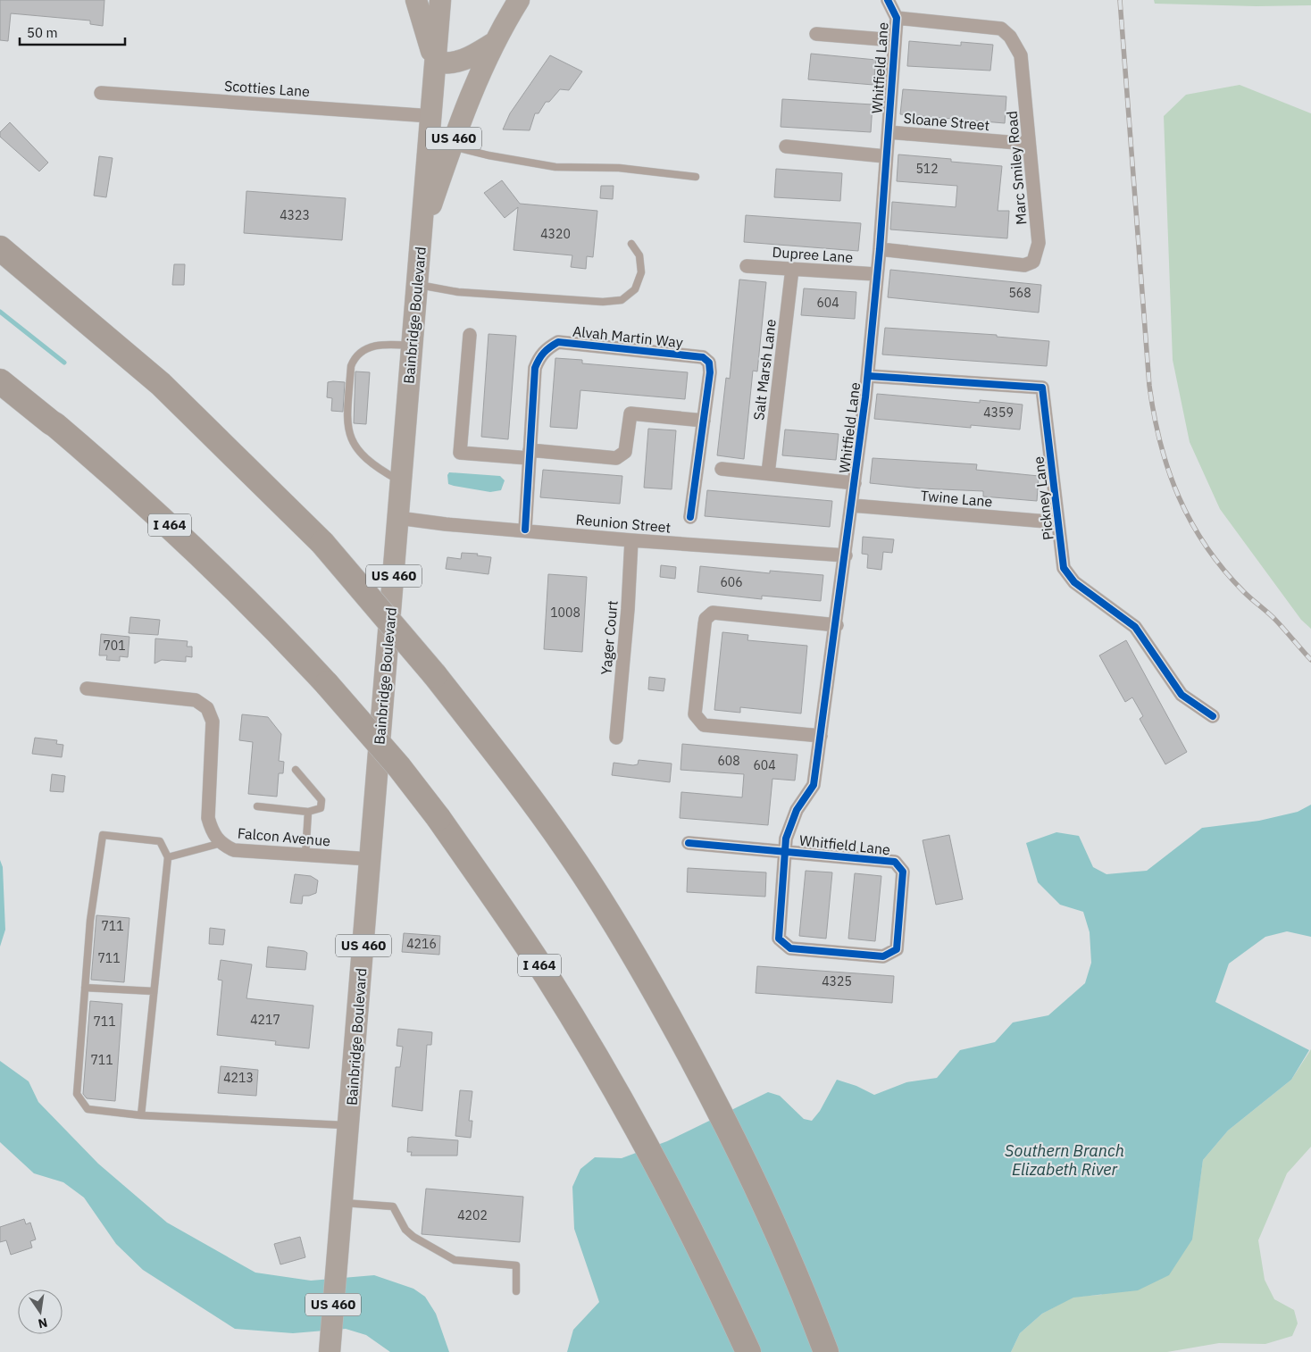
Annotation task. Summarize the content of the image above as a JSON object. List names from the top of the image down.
{
  "streets": {
    "highway": ["I 464"],
    "main road": ["US 460", "Bainbridge Boulevard"],
    "street": [
      "Whitfield Lane",
      "Scotties Lane",
      "Sloane Street",
      "Marc Smiley Road",
      "Dupree Lane",
      "Alvah Martin Way",
      "Salt Marsh Lane",
      "Twine Lane",
      "Pickney Lane",
      "Reunion Street",
      "Yager Court",
      "Falcon Avenue"
    ]
  },
  "crossings": [
    ["Whitfield Lane", "Sloane Street"],
    ["Whitfield Lane", "Marc Smiley Road"],
    ["Whitfield Lane", "Dupree Lane"],
    ["Whitfield Lane", "Twine Lane"],
    ["Whitfield Lane", "Pickney Lane"],
    ["Whitfield Lane", "Reunion Street"],
    ["Scotties Lane", "Bainbridge Boulevard"],
    ["Sloane Street", "Marc Smiley Road"],
    ["US 460", "Bainbridge Boulevard"],
    ["Dupree Lane", "Salt Marsh Lane"],
    ["Bainbridge Boulevard", "Reunion Street"],
    ["Bainbridge Boulevard", "Falcon Avenue"],
    ["Alvah Martin Way", "Reunion Street"],
    ["Twine Lane", "Pickney Lane"],
    ["Reunion Street", "Yager Court"]
  ],
  "water": ["Southern Branch Elizabeth River"],
  "house_numbers": [
    "512",
    "4323",
    "4320",
    "568",
    "604",
    "4359",
    "606",
    "1008",
    "701",
    "608",
    "604",
    "711",
    "4216",
    "711",
    "4325",
    "4217",
    "711",
    "711",
    "4213",
    "4202"
  ],
  "scale_bar": "50 m",
  "north": "bottom"
}
